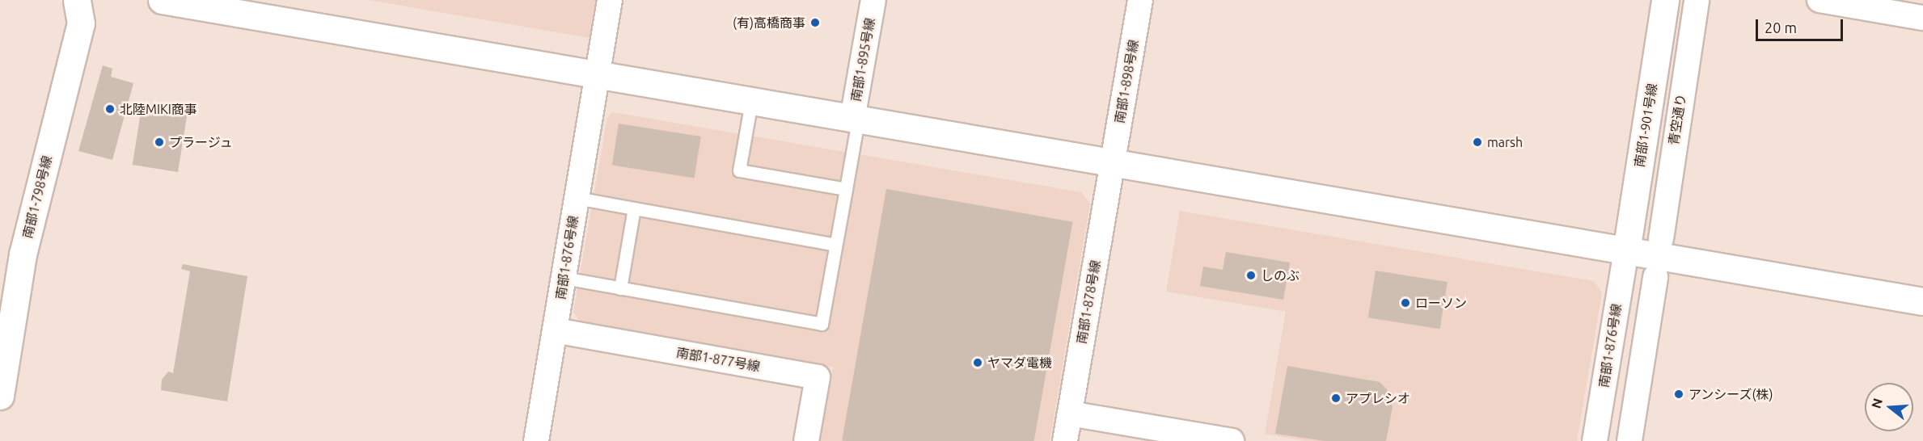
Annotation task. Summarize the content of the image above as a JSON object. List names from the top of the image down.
{
  "streets": {
    "street": [
      "南部1-895号線",
      "南部1-898号線",
      "青空通り",
      "南部1-901号線",
      "南部1-798号線",
      "南部1-876号線",
      "南部1-878号線",
      "南部1-877号線"
    ]
  },
  "crossings": [
    ["南部1-898号線", "南部1-878号線"],
    ["南部1-901号線", "南部1-876号線"],
    ["南部1-876号線", "南部1-877号線"]
  ],
  "places": [
    "(有)高橋商事",
    "北陸MIKI商事",
    "プラージュ",
    "marsh",
    "しのぶ",
    "ローソン",
    "ヤマダ電機",
    "アンシーズ(株)",
    "アプレシオ"
  ],
  "scale_bar": "20 m",
  "north": "left"
}
